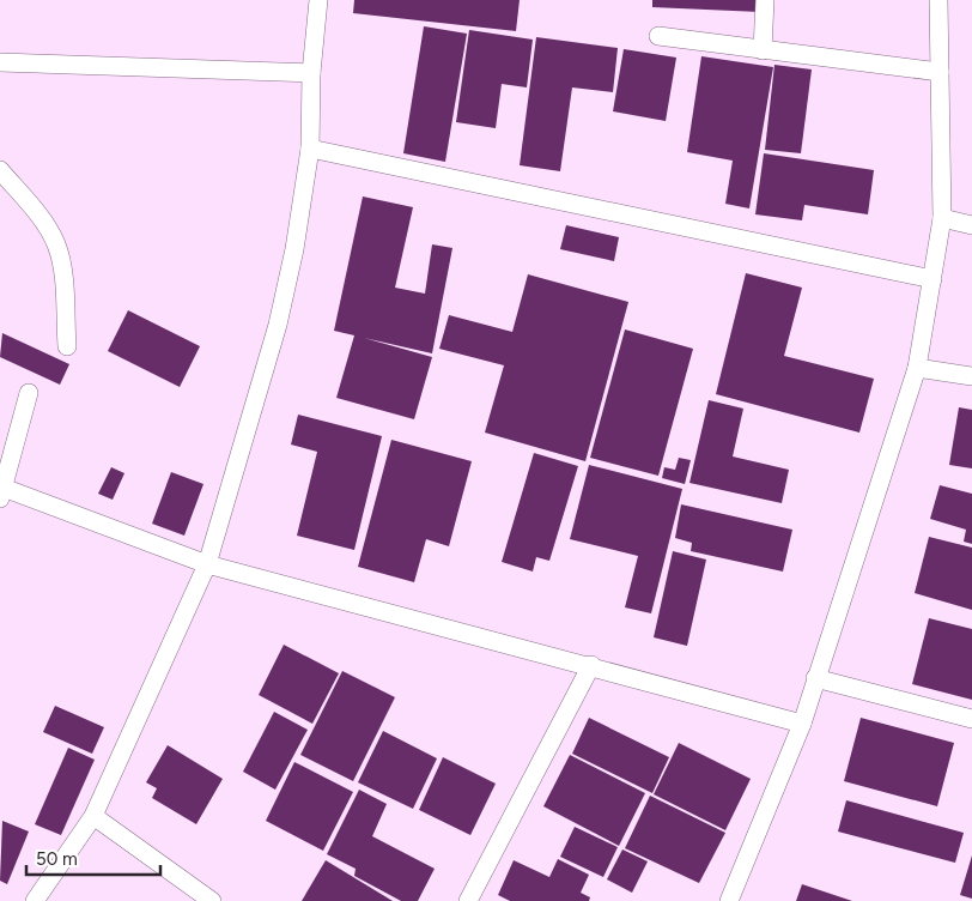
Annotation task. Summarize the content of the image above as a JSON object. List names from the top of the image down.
{
  "scale_bar": "50 m"
}
